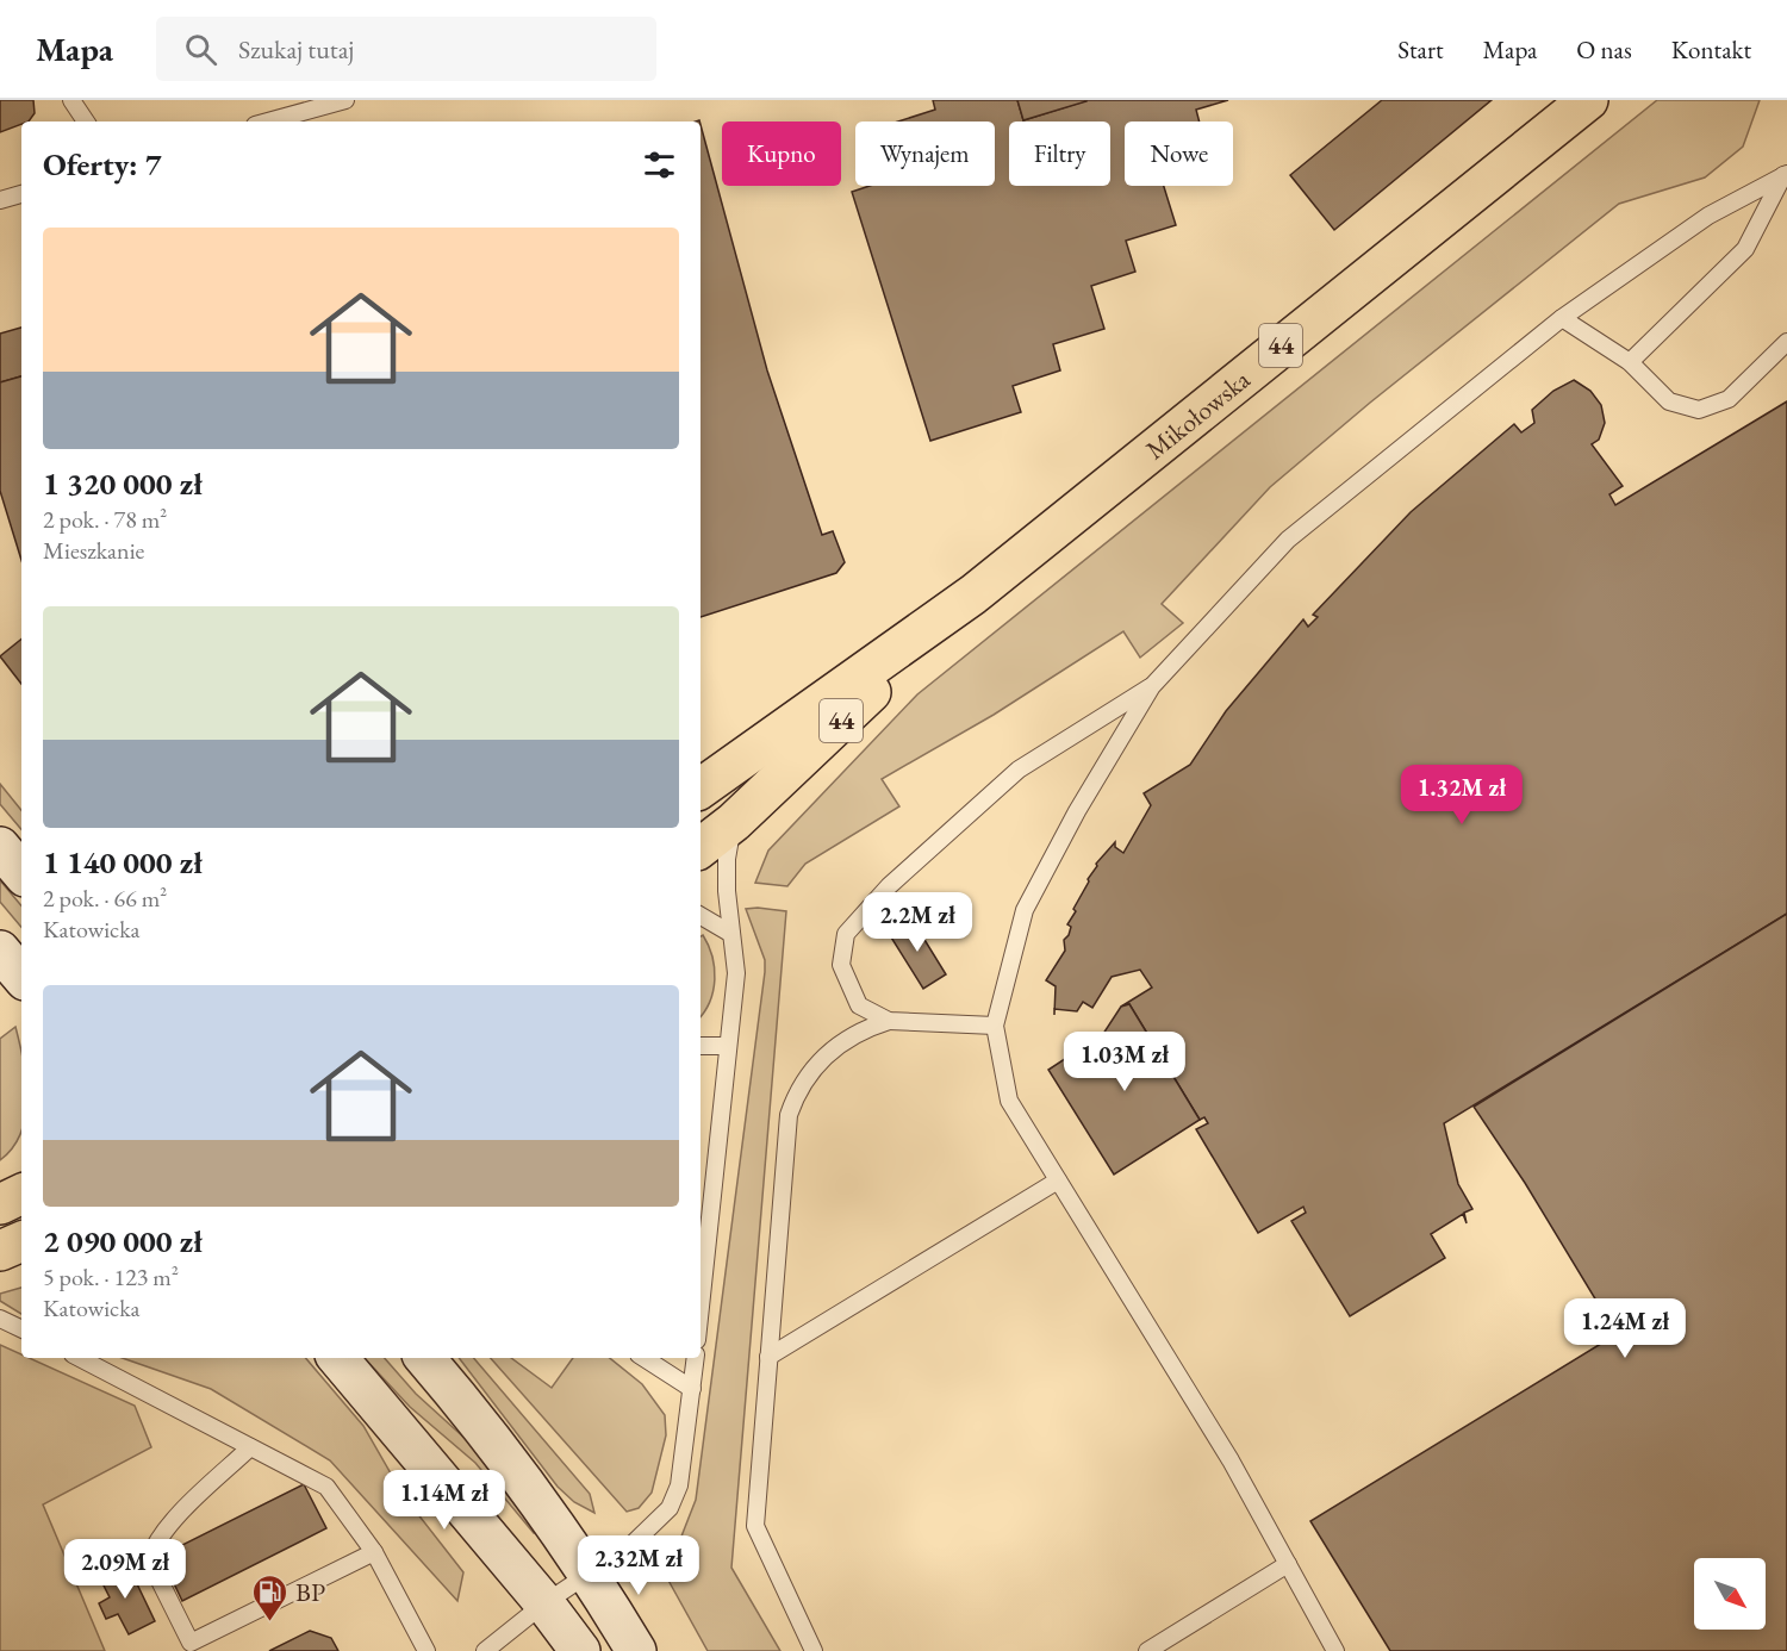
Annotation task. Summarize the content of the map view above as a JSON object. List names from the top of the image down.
{
  "streets": {
    "main road": ["44", "Mikołowska"]
  },
  "places": {
    "fuel station": ["BP"]
  },
  "north": "bottom right",
  "page": {
    "header": "Mapa",
    "search": "Szukaj tutaj",
    "nav": [
      "Start",
      "Mapa",
      "O nas",
      "Kontakt"
    ],
    "chip": [
      "Kupno",
      "Wynajem",
      "Filtry",
      "Nowe"
    ],
    "heading": "Oferty: 7",
    "list": [
      {
        "name": "1 320 000 zł",
        "note": "2 pok. · 78 m² · Mieszkanie"
      },
      {
        "name": "1 140 000 zł",
        "note": "2 pok. · 66 m² · Katowicka"
      },
      {
        "name": "2 090 000 zł",
        "note": "5 pok. · 123 m² · Katowicka"
      }
    ],
    "price": [
      "1.32M zł",
      "2.2M zł",
      "1.03M zł",
      "1.24M zł",
      "1.14M zł",
      "2.32M zł",
      "2.09M zł"
    ]
  }
}
